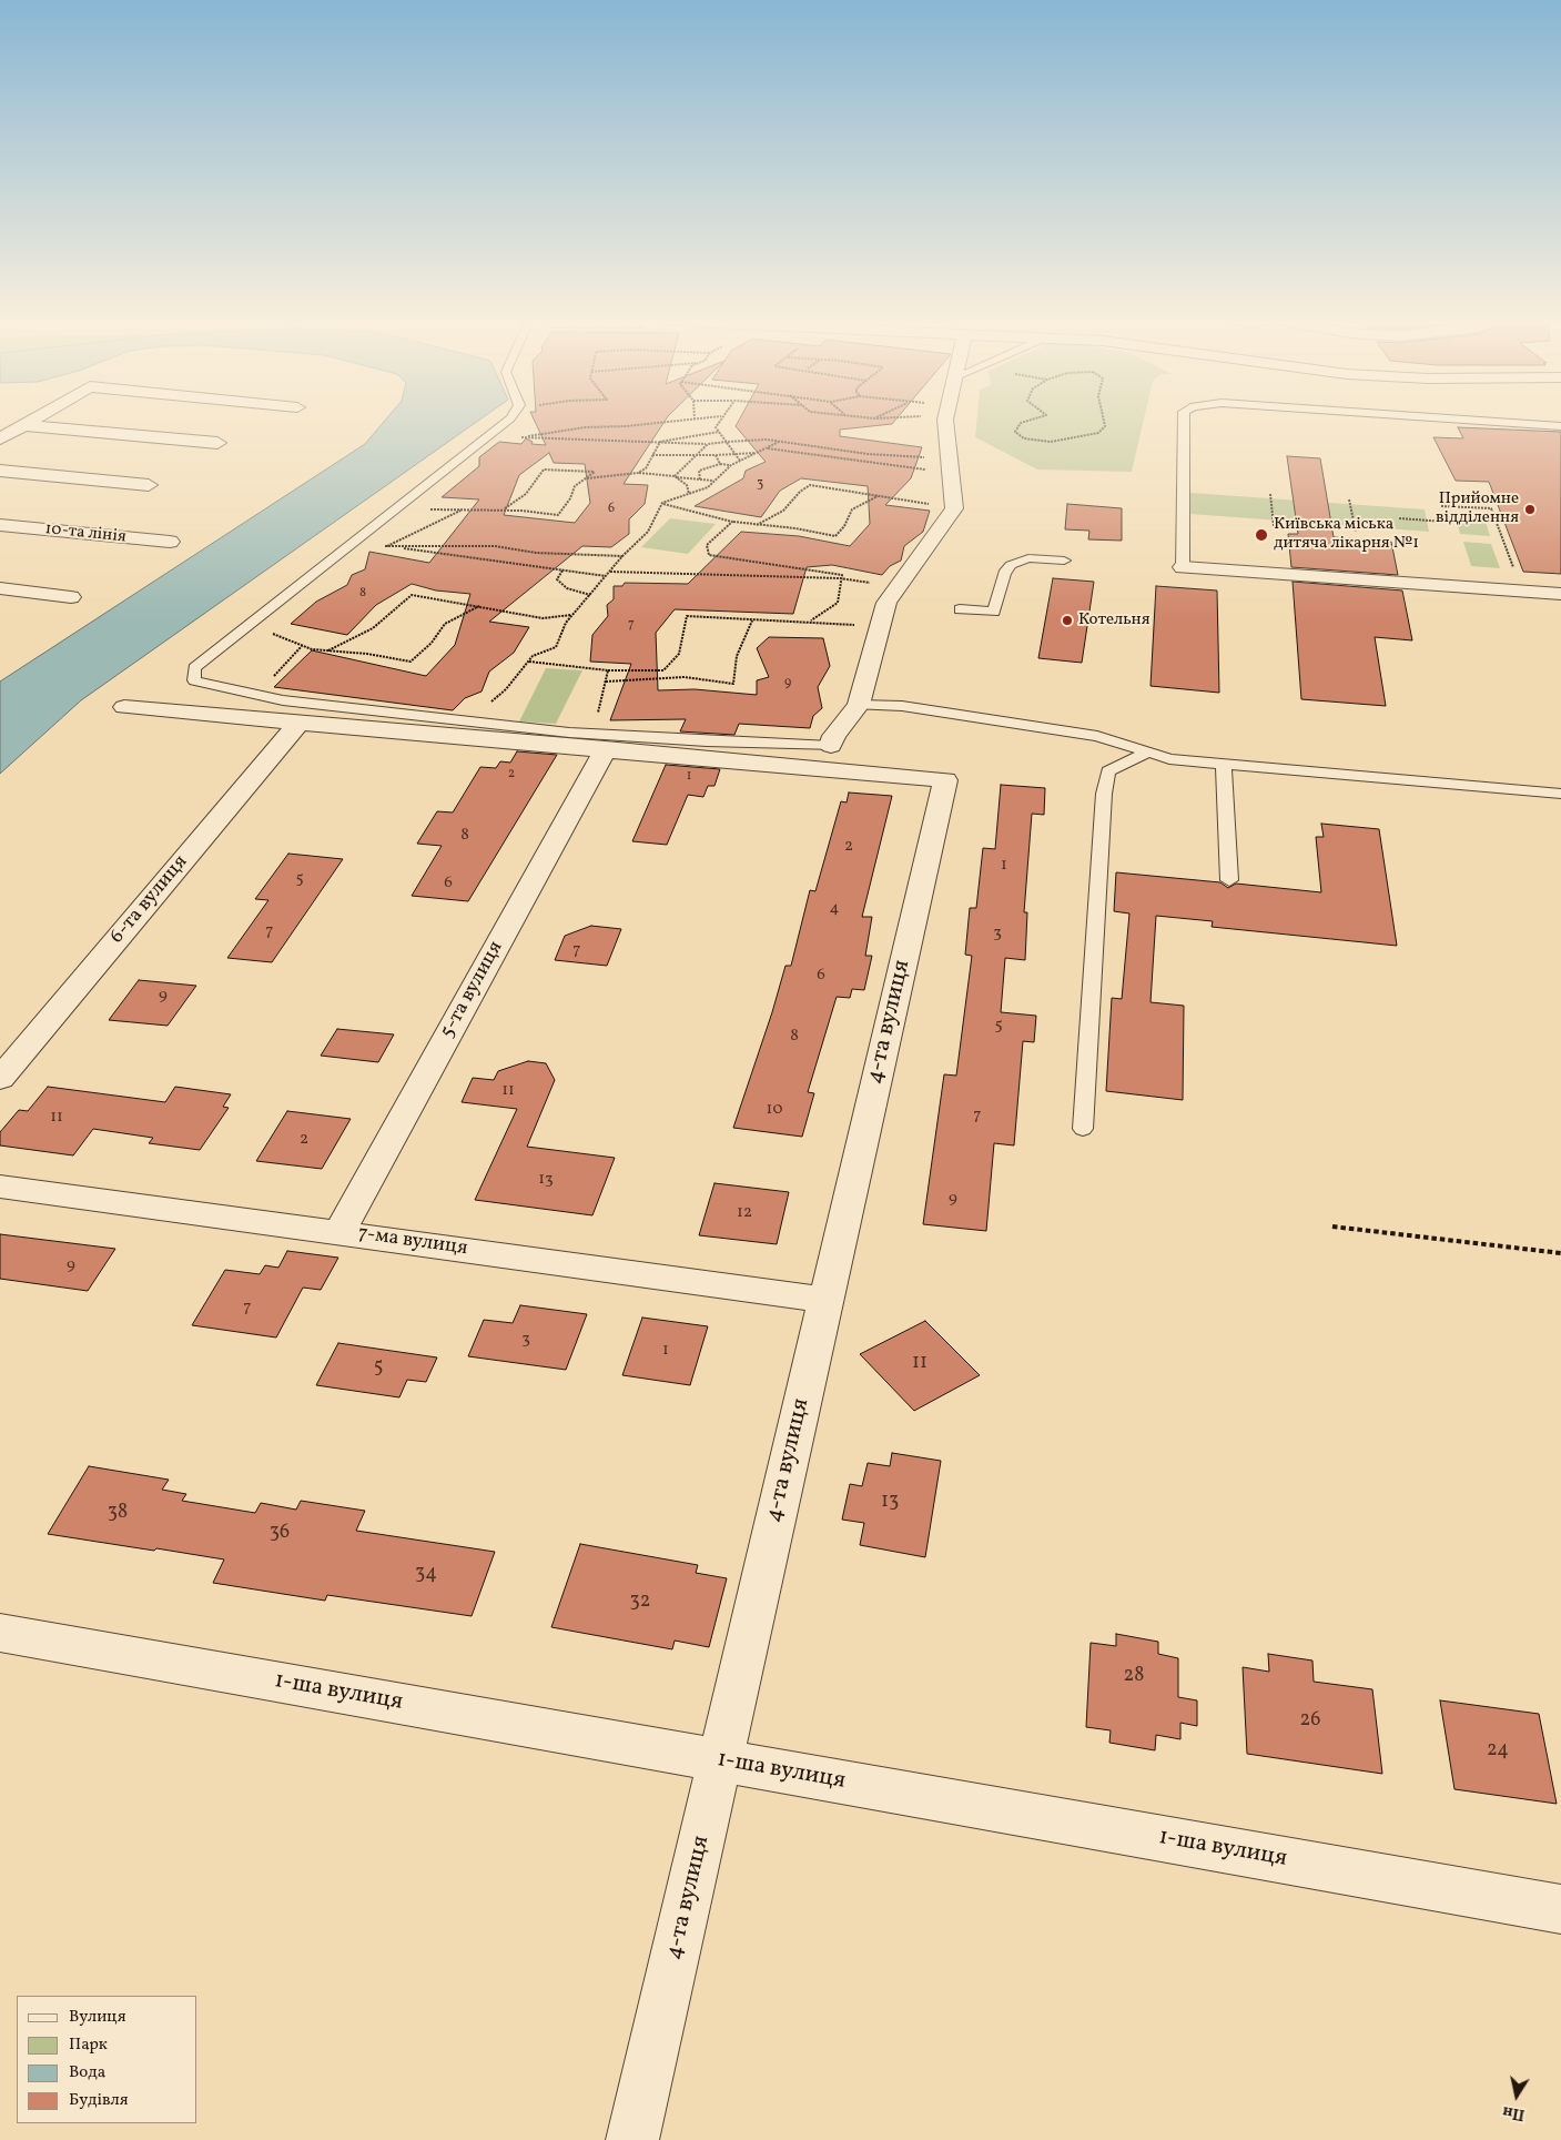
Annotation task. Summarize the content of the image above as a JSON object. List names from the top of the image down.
{
  "streets": {
    "street": [
      "10-та лінія",
      "6-та вулиця",
      "5-та вулиця",
      "4-та вулиця",
      "7-ма вулиця",
      "1-ша вулиця"
    ]
  },
  "crossings": [
    ["5-та вулиця", "4-та вулиця"],
    ["5-та вулиця", "7-ма вулиця"],
    ["4-та вулиця", "7-ма вулиця"],
    ["4-та вулиця", "1-ша вулиця"]
  ],
  "places": ["Прийомне відділення", "Київська міська дитяча лікарня №1", "Котельня"],
  "house_numbers": [
    "3",
    "6",
    "8",
    "7",
    "9",
    "2",
    "1",
    "8",
    "2",
    "1",
    "5",
    "6",
    "4",
    "7",
    "3",
    "7",
    "6",
    "9",
    "5",
    "8",
    "11",
    "10",
    "7",
    "11",
    "2",
    "13",
    "9",
    "12",
    "9",
    "7",
    "3",
    "1",
    "11",
    "5",
    "13",
    "38",
    "36",
    "34",
    "32",
    "28",
    "26",
    "24"
  ],
  "legend": [
    "Вулиця",
    "Парк",
    "Вода",
    "Будівля"
  ],
  "north": "bottom"
}
